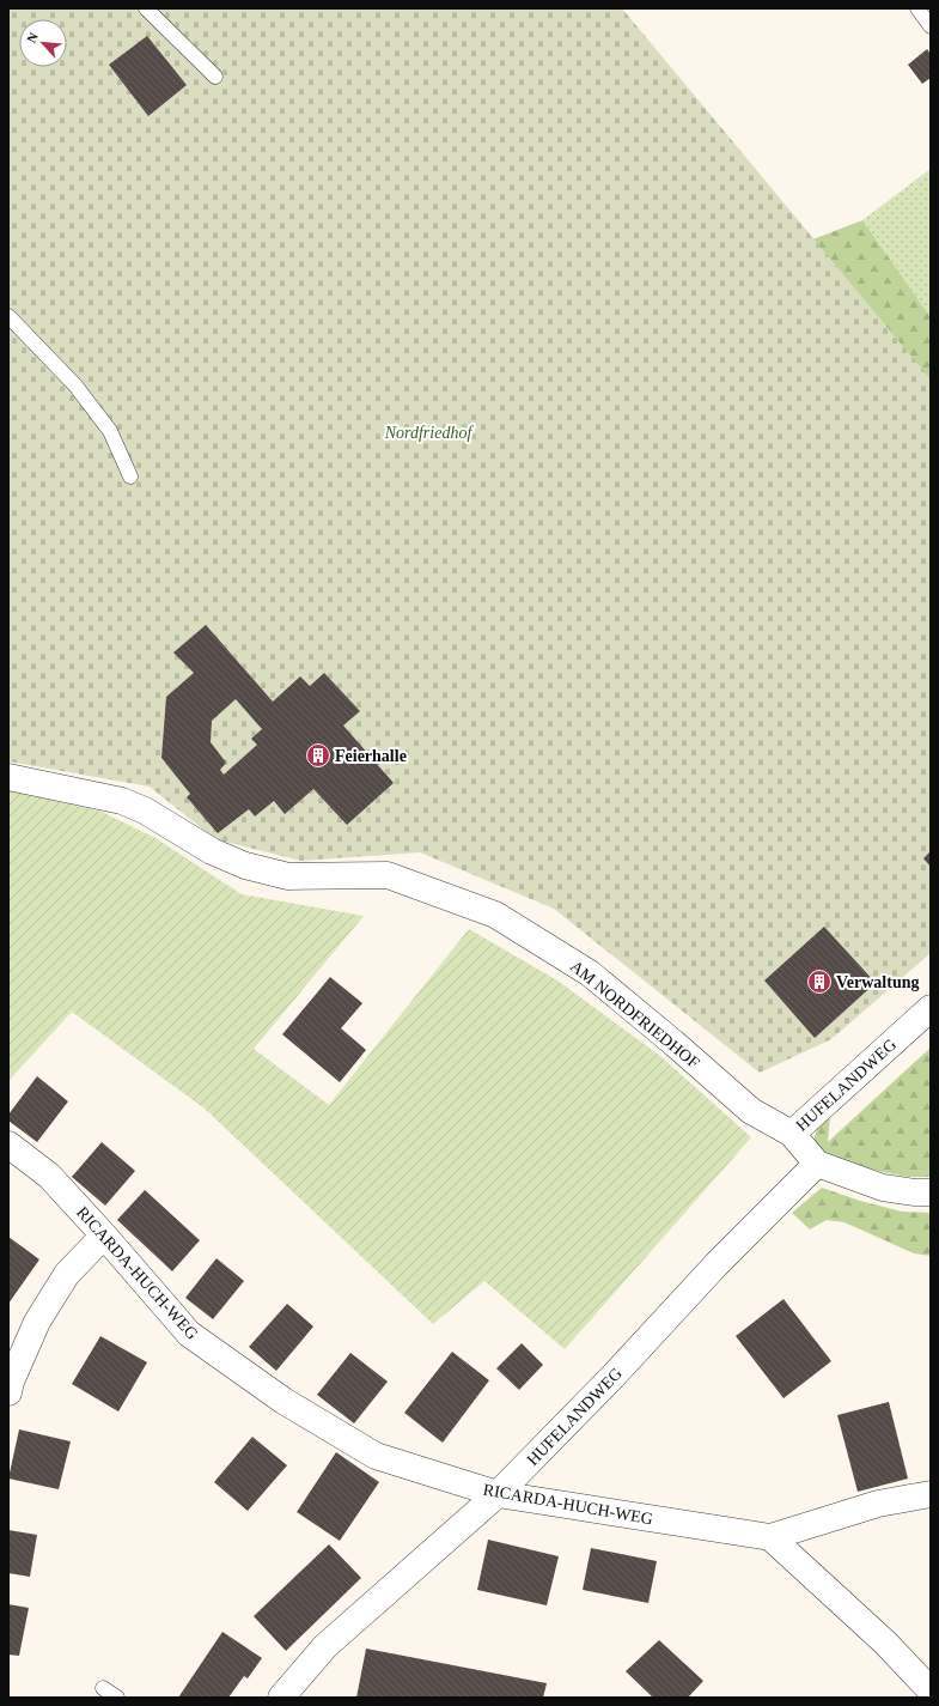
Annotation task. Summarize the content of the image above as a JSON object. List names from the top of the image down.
{
  "streets": {
    "street": ["AM NORDFRIEDHOF", "HUFELANDWEG", "RICARDA-HUCH-WEG"]
  },
  "crossings": [
    ["AM NORDFRIEDHOF", "HUFELANDWEG"],
    ["HUFELANDWEG", "RICARDA-HUCH-WEG"]
  ],
  "parks": ["Nordfriedhof"],
  "places": {
    "building": ["Feierhalle", "Verwaltung"]
  },
  "north": "top left"
}
